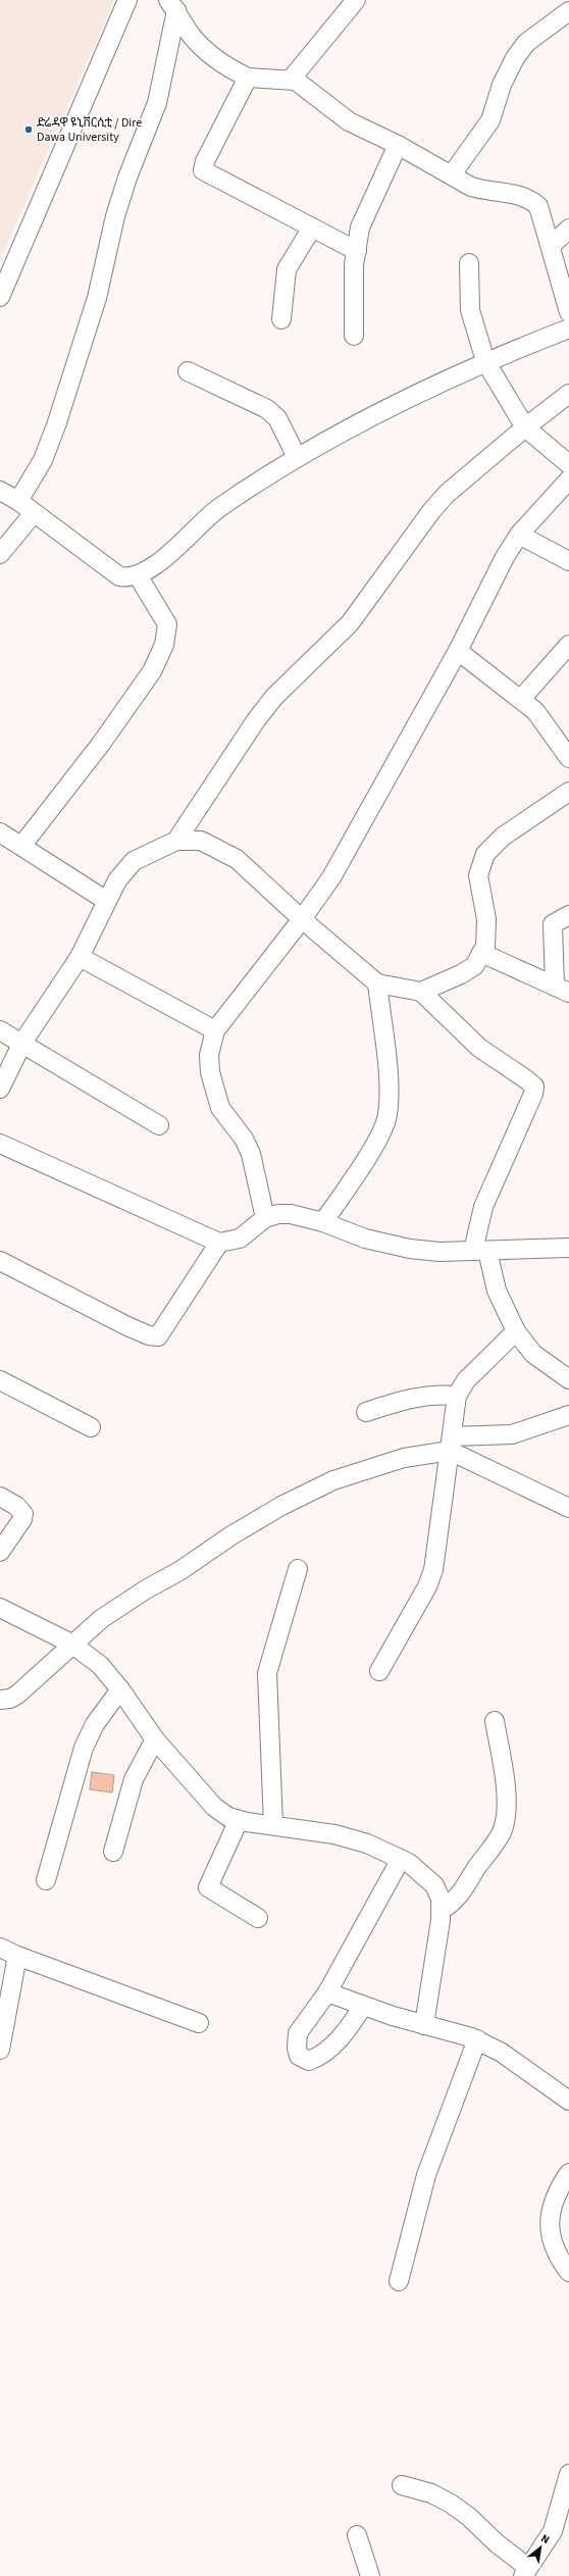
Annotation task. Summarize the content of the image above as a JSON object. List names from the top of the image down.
{
  "places": ["ድሬዳዋ ዩኒቨርሲቲ / Dire Dawa University"],
  "north": "top right"
}
